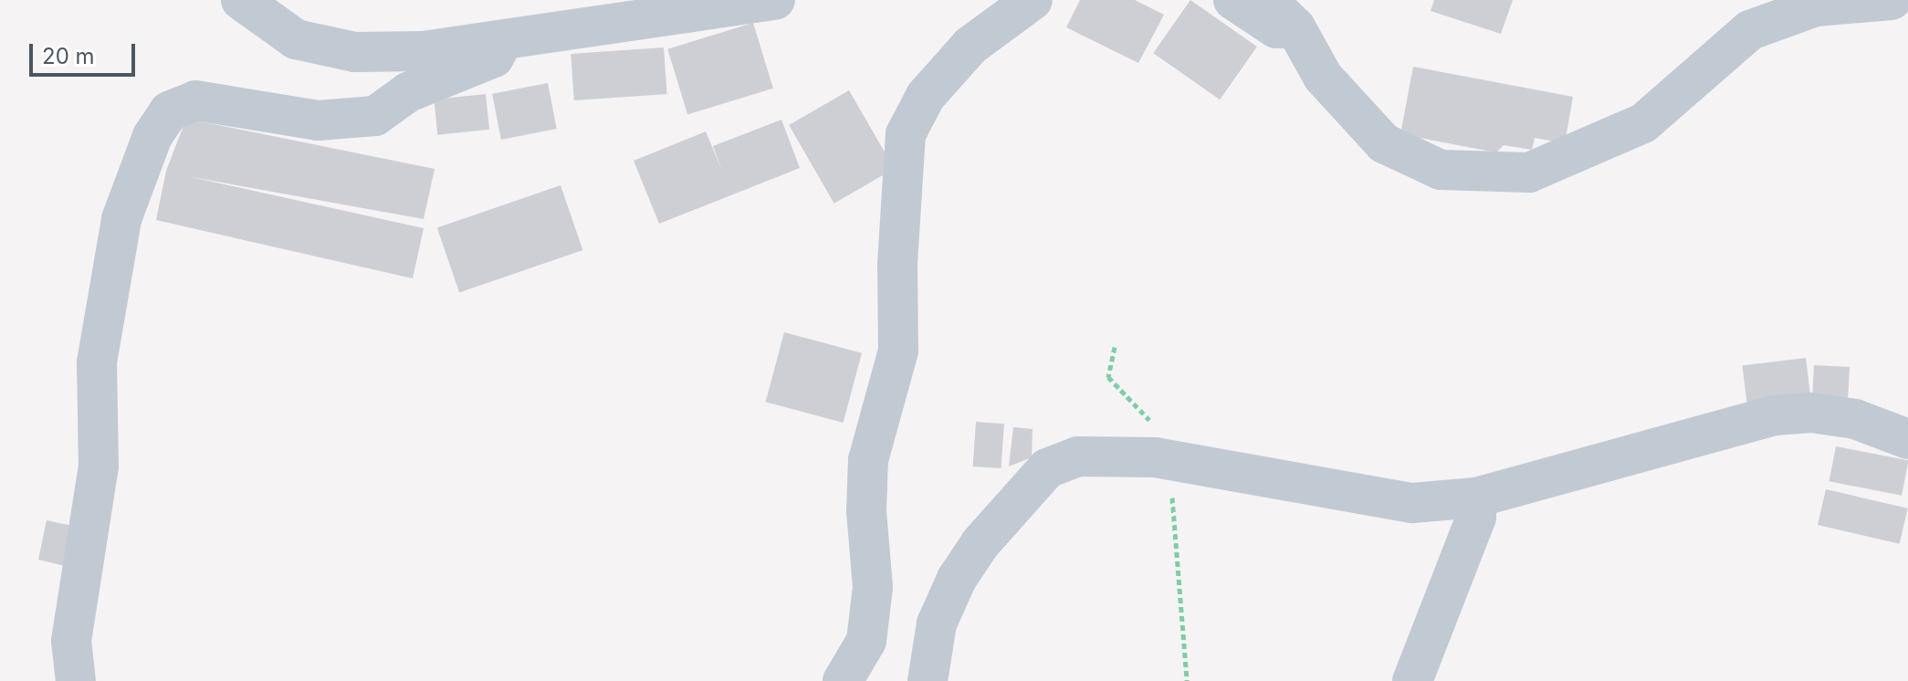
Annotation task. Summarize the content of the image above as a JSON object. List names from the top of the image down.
{
  "scale_bar": "20 m"
}
